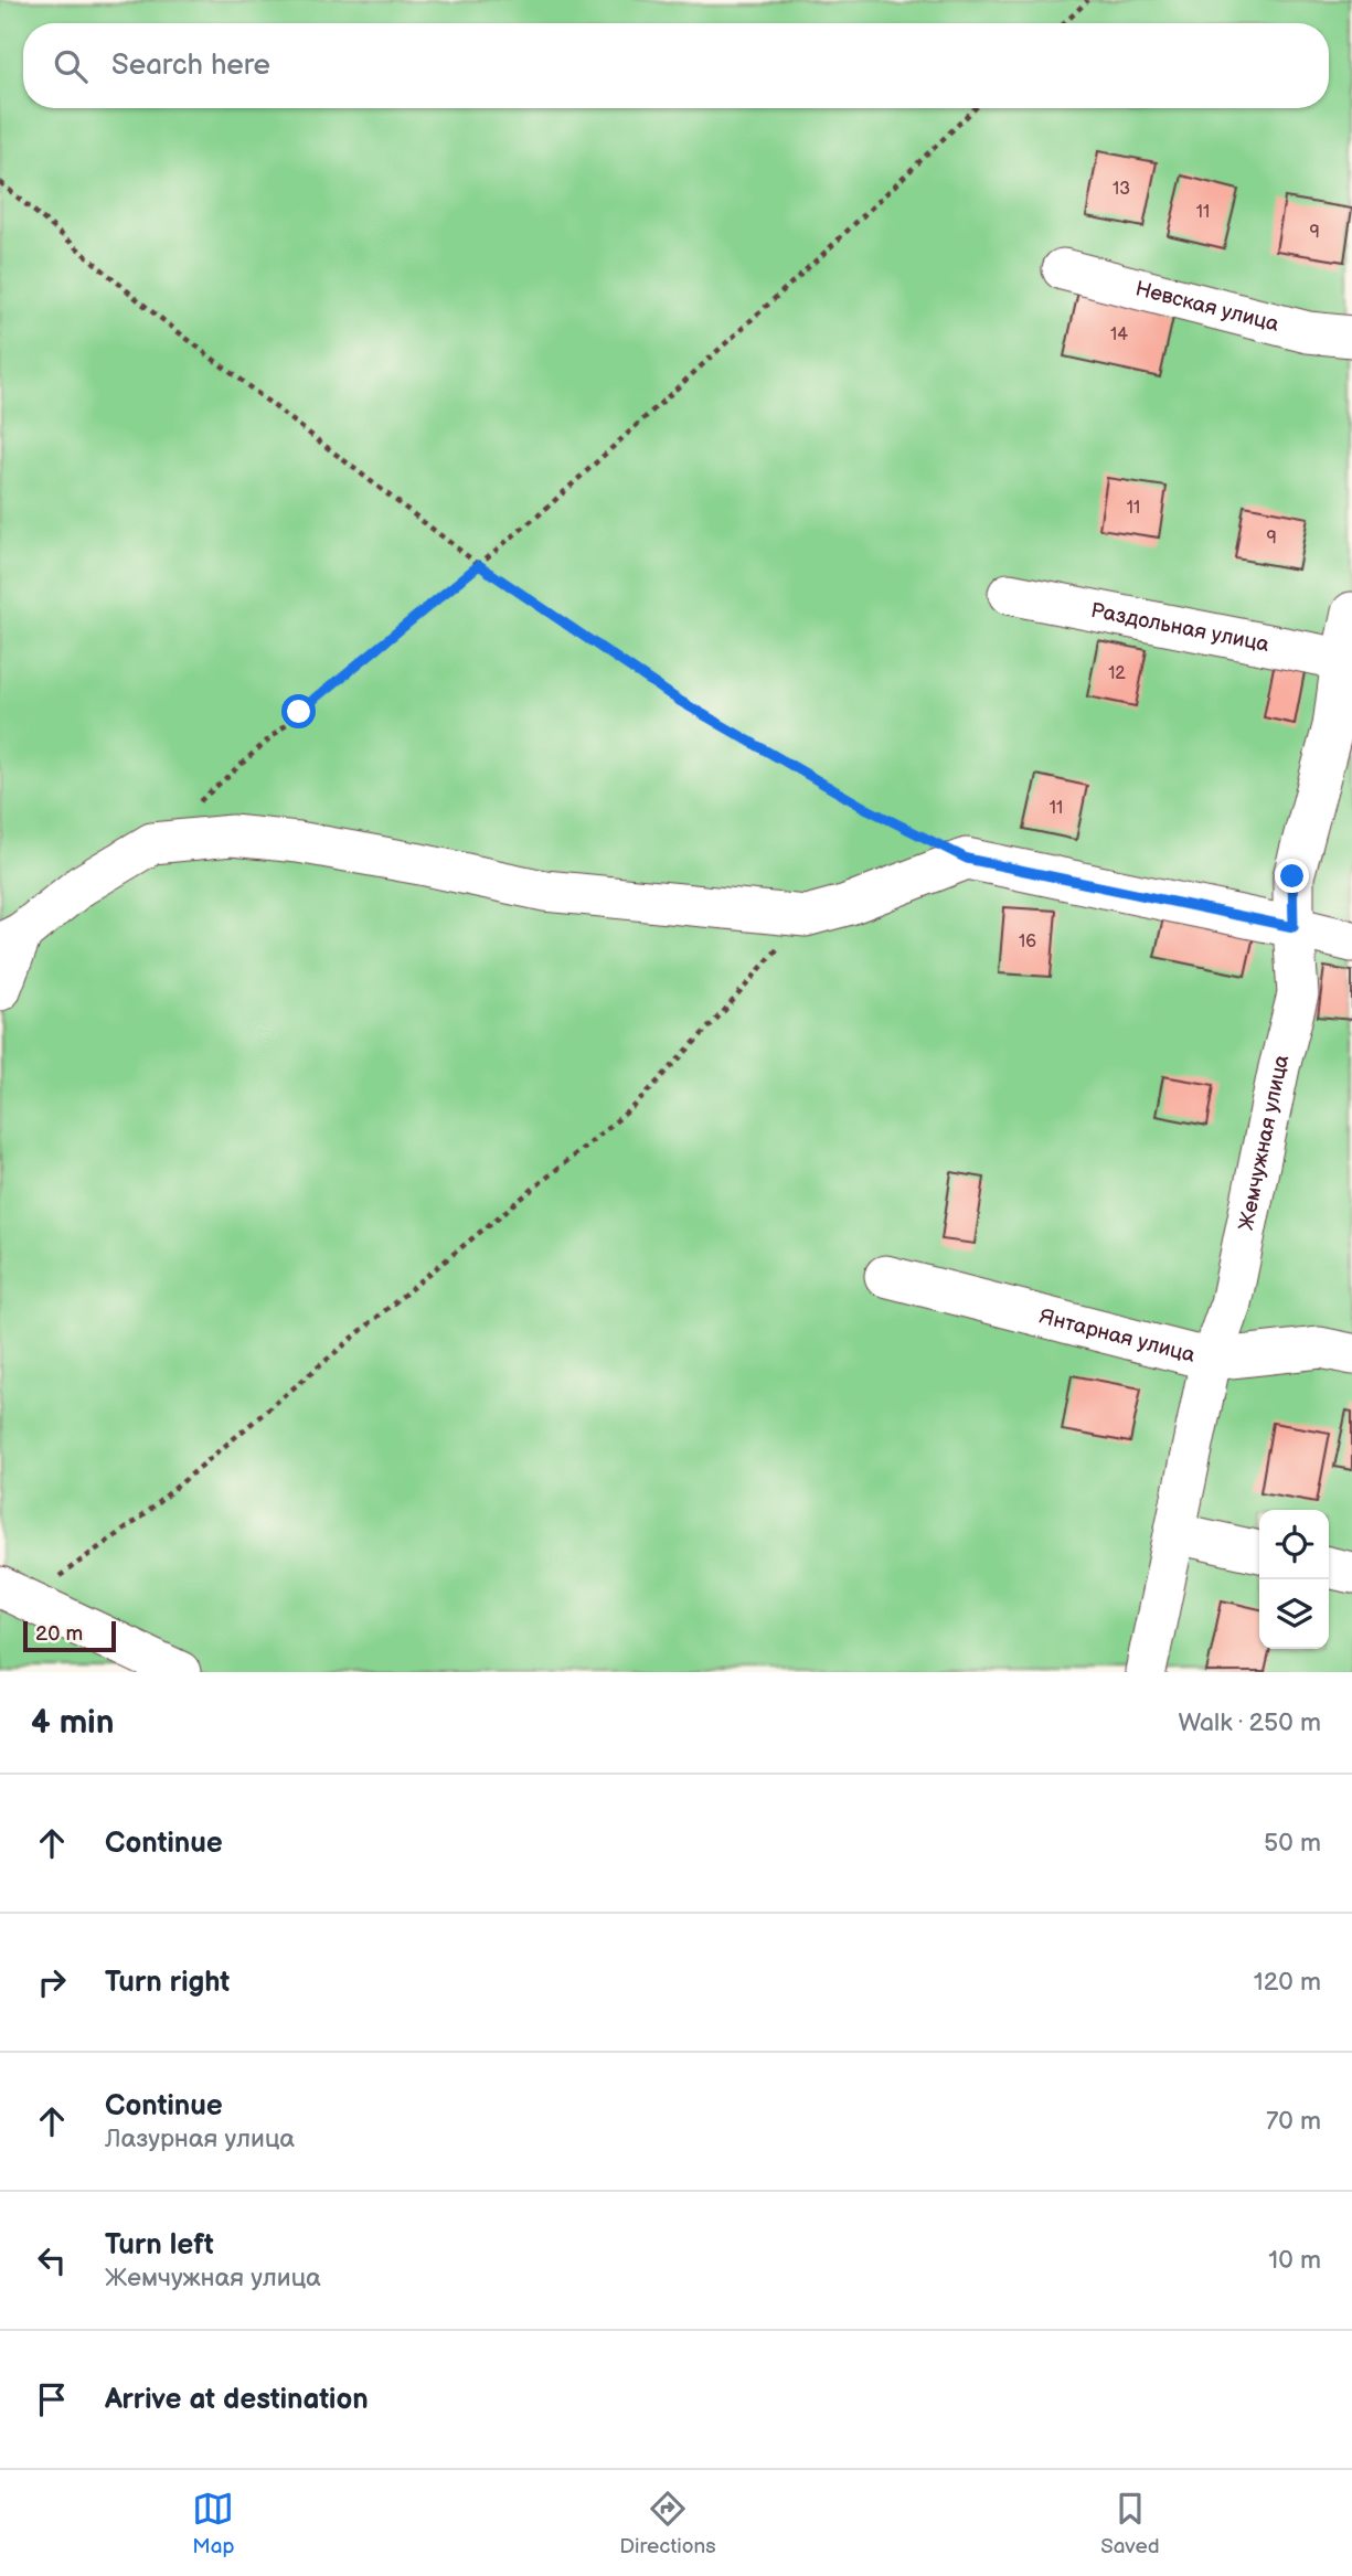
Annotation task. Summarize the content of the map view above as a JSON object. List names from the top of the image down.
{
  "streets": {
    "street": [
      "Невская улица",
      "Раздольная улица",
      "Жемчужная улица",
      "Янтарная улица"
    ]
  },
  "crossings": [
    ["Раздольная улица", "Жемчужная улица"],
    ["Жемчужная улица", "Янтарная улица"]
  ],
  "house_numbers": [
    "13",
    "11",
    "9",
    "14",
    "11",
    "9",
    "12",
    "11",
    "16"
  ],
  "scale_bar": "20 m",
  "page": {
    "search": "Search here",
    "scale": "20 m",
    "heading": ["4 min", "Walk · 250 m"],
    "list": [
      ["Continue", "50 m"],
      ["Turn right", "120 m"],
      ["Continue", "Лазурная улица", "70 m"],
      ["Turn left", "Жемчужная улица", "10 m"],
      "Arrive at destination"
    ],
    "nav": ["Map", "Directions", "Saved"]
  }
}
